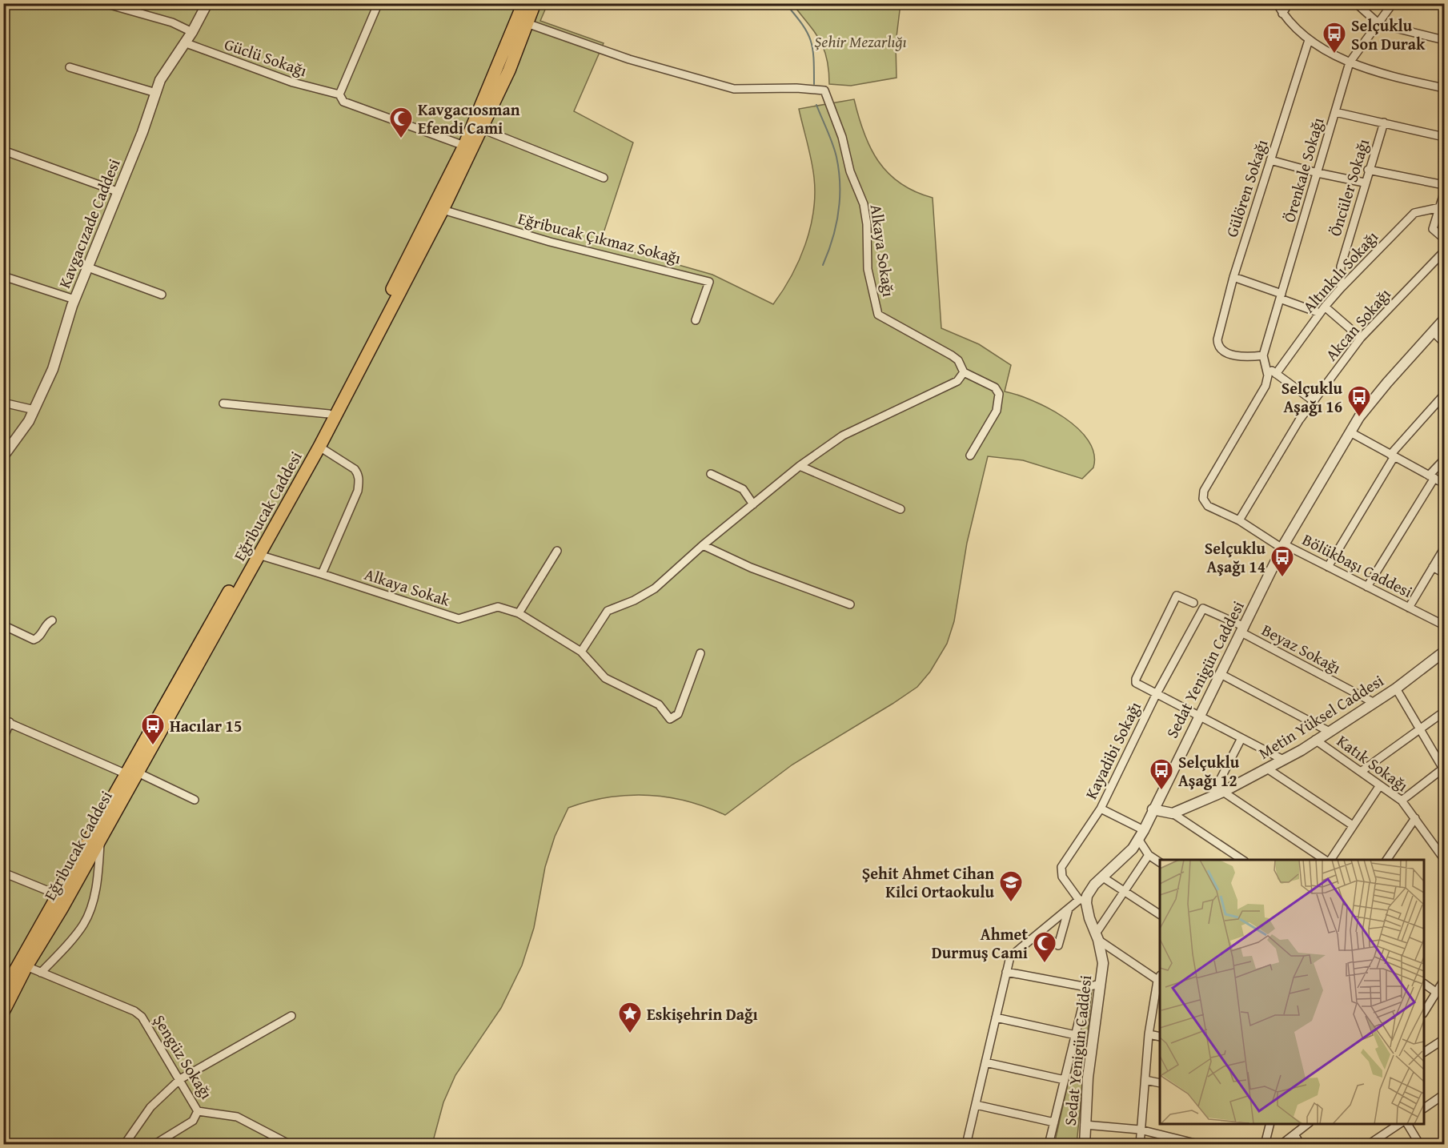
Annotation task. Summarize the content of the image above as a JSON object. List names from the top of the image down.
{
  "streets": {
    "main road": ["Eğribucak Caddesi"],
    "street": [
      "Güclü Sokağı",
      "Örenkale Sokağı",
      "Öncüler Sokağı",
      "Gülören Sokağı",
      "Kavgacızade Caddesi",
      "Eğribucak Çıkmaz Sokağı",
      "Alkaya Sokağı",
      "Altınkılı Sokağı",
      "Akcan Sokağı",
      "Bölükbaşı Caddesi",
      "Alkaya Sokak",
      "Beyaz Sokağı",
      "Sedat Yenigün Caddesi",
      "Metin Yüksel Caddesi",
      "Kayadibi Sokağı",
      "Katık Sokağı",
      "Şengüz Sokağı"
    ]
  },
  "crossings": [
    ["Güclü Sokağı", "Kavgacızade Caddesi"],
    ["Güclü Sokağı", "Eğribucak Caddesi"],
    ["Örenkale Sokağı", "Gülören Sokağı"],
    ["Öncüler Sokağı", "Altınkılı Sokağı"],
    ["Eğribucak Çıkmaz Sokağı", "Eğribucak Caddesi"],
    ["Alkaya Sokağı", "Eğribucak Caddesi"],
    ["Akcan Sokağı", "Bölükbaşı Caddesi"],
    ["Eğribucak Caddesi", "Alkaya Sokak"],
    ["Eğribucak Caddesi", "Şengüz Sokağı"],
    ["Bölükbaşı Caddesi", "Sedat Yenigün Caddesi"],
    ["Beyaz Sokağı", "Sedat Yenigün Caddesi"],
    ["Beyaz Sokağı", "Metin Yüksel Caddesi"],
    ["Beyaz Sokağı", "Kayadibi Sokağı"],
    ["Sedat Yenigün Caddesi", "Kayadibi Sokağı"],
    ["Metin Yüksel Caddesi", "Katık Sokağı"]
  ],
  "parks": ["Şehir Mezarlığı"],
  "places": {
    "bus stop": [
      "Selçuklu Son Durak",
      "Selçuklu Aşağı 16",
      "Selçuklu Aşağı 14",
      "Hacılar 15",
      "Selçuklu Aşağı 12"
    ],
    "mosque": ["Kavgacıosman Efendi Cami", "Ahmet Durmuş Cami"],
    "school or university": ["Şehit Ahmet Cihan Kilci Ortaokulu"],
    "place": ["Eskişehrin Dağı"]
  }
}
